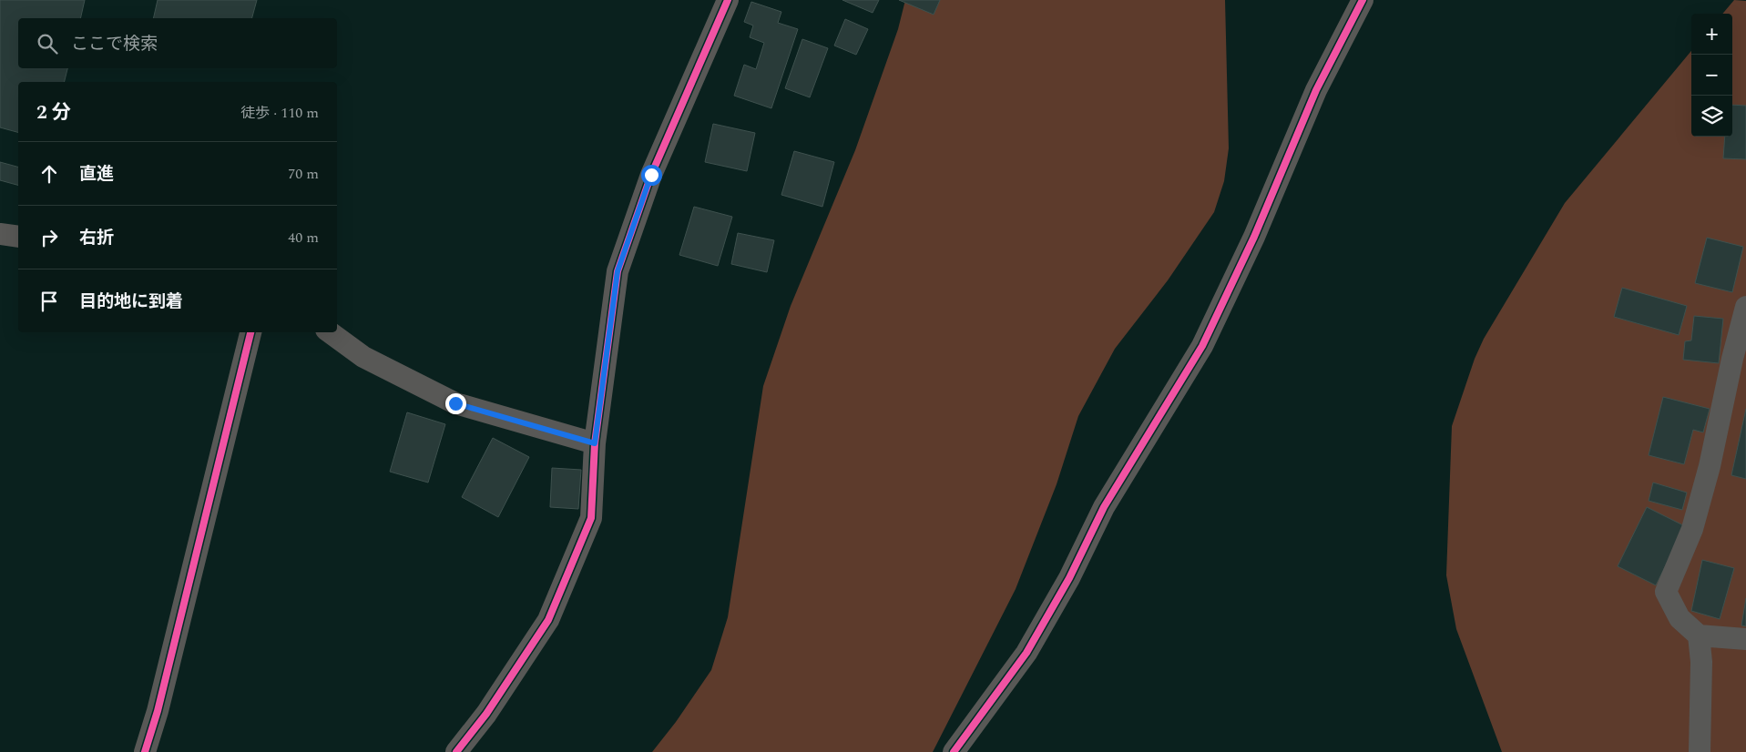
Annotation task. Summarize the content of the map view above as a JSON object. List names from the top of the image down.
{
  "page": {
    "map_buttons": ["+", "−"],
    "search": "ここで検索",
    "heading": ["2 分", "徒歩 · 110 m"],
    "list": [
      ["直進", "70 m"],
      ["右折", "40 m"],
      "目的地に到着"
    ]
  }
}
